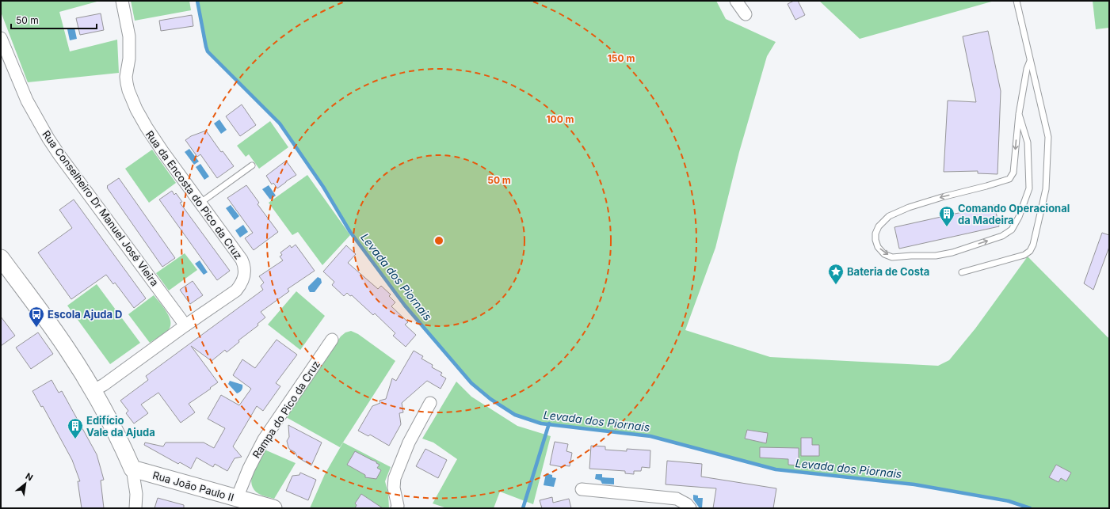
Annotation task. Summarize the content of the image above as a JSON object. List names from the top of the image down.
{
  "streets": {
    "street": [
      "Rua da Encosta do Pico da Cruz",
      "Rua Conselheiro Dr Manuel José Vieira",
      "Rampa do Pico da Cruz",
      "Rua João Paulo II"
    ]
  },
  "crossings": [
    ["Rua da Encosta do Pico da Cruz", "Rua Conselheiro Dr Manuel José Vieira"],
    ["Rampa do Pico da Cruz", "Rua João Paulo II"]
  ],
  "water": ["Levada dos Piornais"],
  "places": {
    "building": ["Comando Operacional da Madeira", "Edifício Vale da Ajuda"],
    "place": ["Bateria de Costa"],
    "bus stop": ["Escola Ajuda D"]
  },
  "scale_bar": "50 m",
  "north": "top right",
  "rings": ["150 m", "100 m", "50 m"]
}
